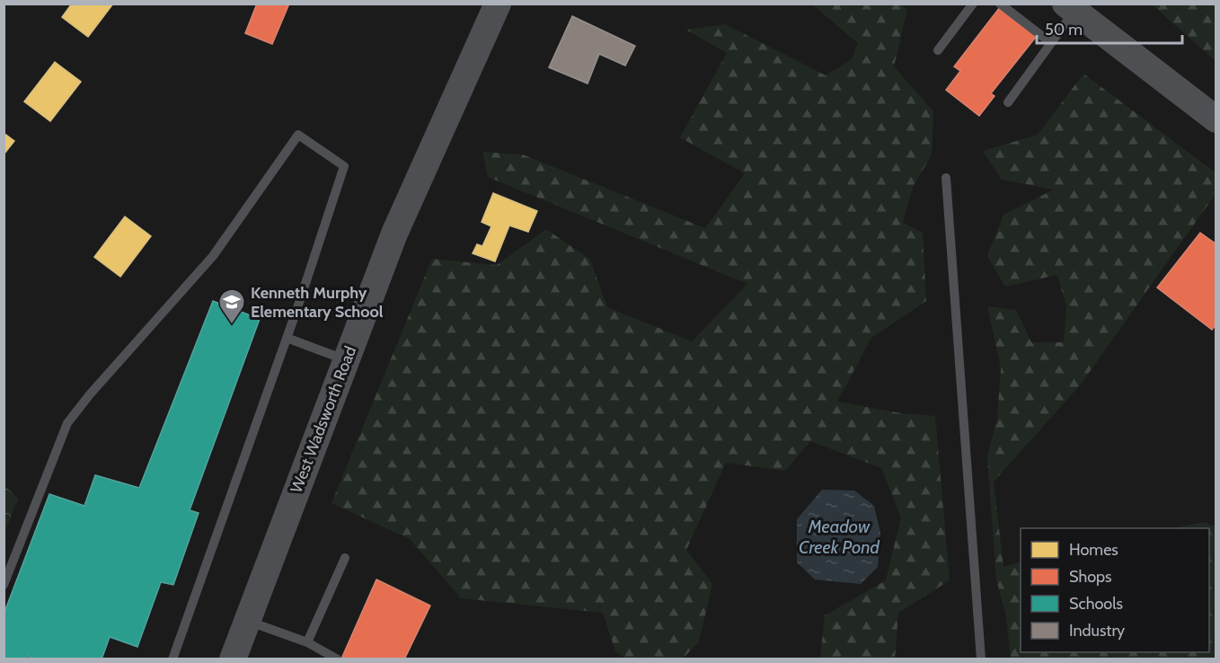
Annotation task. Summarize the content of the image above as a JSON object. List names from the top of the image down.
{
  "streets": {
    "main road": ["West Wadsworth Road"]
  },
  "water": ["Meadow Creek Pond"],
  "places": {
    "school or university": ["Kenneth Murphy Elementary School"]
  },
  "legend": [
    "Homes",
    "Shops",
    "Schools",
    "Industry"
  ],
  "scale_bar": "50 m"
}
